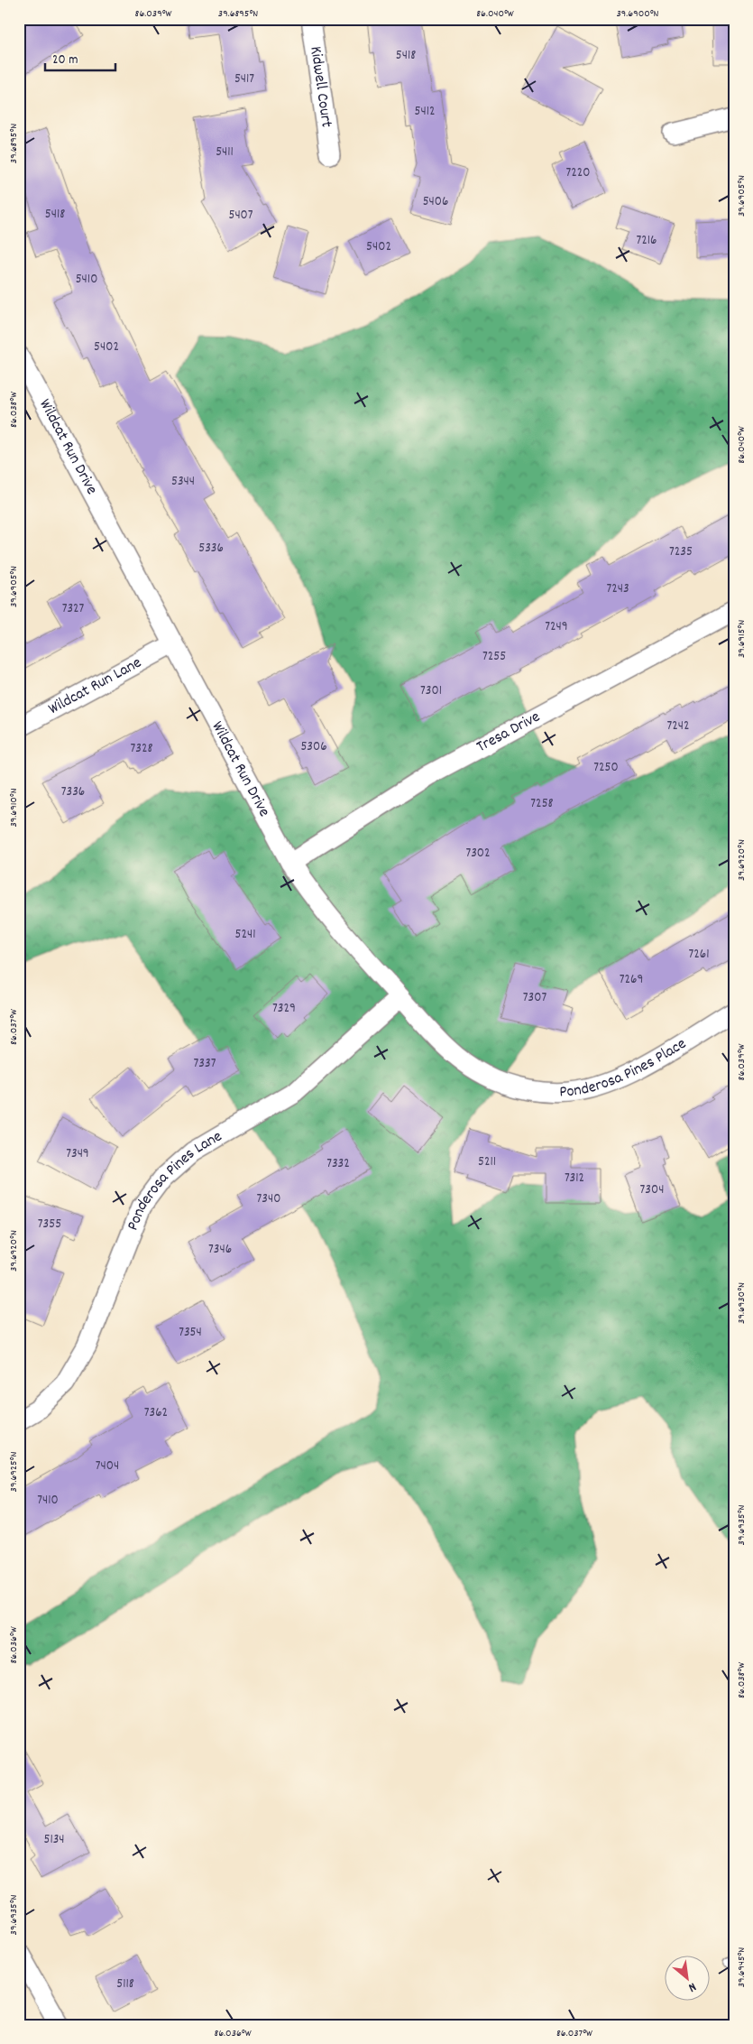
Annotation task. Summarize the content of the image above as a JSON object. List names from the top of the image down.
{
  "streets": {
    "street": [
      "Kidwell Court",
      "Wildcat Run Drive",
      "Wildcat Run Lane",
      "Tresa Drive",
      "Ponderosa Pines Place",
      "Ponderosa Pines Lane"
    ]
  },
  "crossings": [
    ["Wildcat Run Drive", "Wildcat Run Lane"],
    ["Wildcat Run Drive", "Tresa Drive"],
    ["Wildcat Run Drive", "Ponderosa Pines Place"],
    ["Wildcat Run Drive", "Ponderosa Pines Lane"]
  ],
  "house_numbers": [
    "5418",
    "5417",
    "5412",
    "5411",
    "7220",
    "5406",
    "5418",
    "5407",
    "7216",
    "5402",
    "5410",
    "5402",
    "5344",
    "5336",
    "7235",
    "7243",
    "7327",
    "7249",
    "7255",
    "7301",
    "7242",
    "5306",
    "7328",
    "7250",
    "7336",
    "7258",
    "7302",
    "5241",
    "7261",
    "7269",
    "7307",
    "7329",
    "7337",
    "7349",
    "5211",
    "7332",
    "7312",
    "7304",
    "7340",
    "7355",
    "7346",
    "7354",
    "7362",
    "7404",
    "7410",
    "5134",
    "5118"
  ],
  "scale_bar": "20 m",
  "north": "bottom right",
  "coordinates": [
    "86.039°W",
    "39.6895°N",
    "86.040°W",
    "39.6900°N",
    "39.6905°N",
    "86.038°W",
    "39.6915°N",
    "39.6910°N",
    "39.6920°N",
    "86.037°W",
    "39.6930°N",
    "39.6925°N",
    "39.6935°N",
    "86.036°W",
    "39.6945°N"
  ]
}
